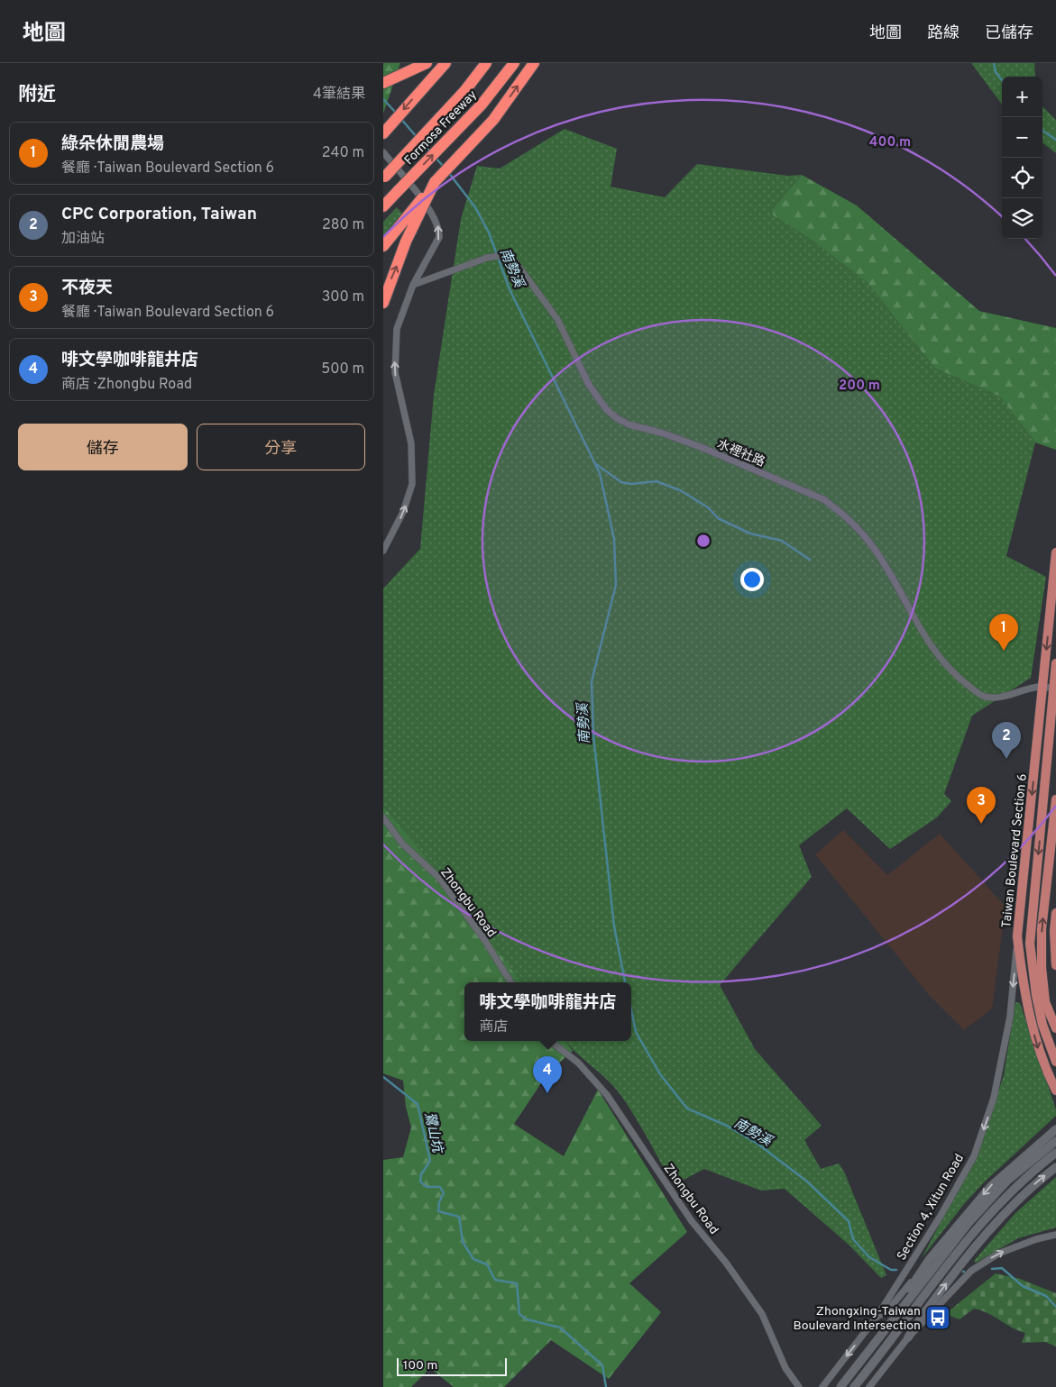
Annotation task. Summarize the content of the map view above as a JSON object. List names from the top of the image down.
{
  "streets": {
    "highway": ["Formosa Freeway"],
    "main road": ["Taiwan Boulevard Section 6"],
    "street": ["水裡社路", "Zhongbu Road", "Section 4, Xitun Road"]
  },
  "crossings": [
    ["水裡社路", "Taiwan Boulevard Section 6"],
    ["Taiwan Boulevard Section 6", "Section 4, Xitun Road"]
  ],
  "water": ["南勢溪", "鷺山坑"],
  "places": {
    "bus stop": ["Zhongxing-Taiwan Boulevard Intersection"]
  },
  "scale_bar": "100 m",
  "page": {
    "header": "地圖",
    "nav": ["地圖", "路線", "已儲存"],
    "heading": ["附近", "4筆結果"],
    "map_buttons": ["+", "−"],
    "list": [
      {
        "mark": "1",
        "name": "綠朵休閒農場",
        "note": "餐廳 · Taiwan Boulevard Section 6",
        "value": "240 m"
      },
      {
        "mark": "2",
        "name": "CPC Corporation, Taiwan",
        "note": "加油站",
        "value": "280 m"
      },
      {
        "mark": "3",
        "name": "不夜天",
        "note": "餐廳 · Taiwan Boulevard Section 6",
        "value": "300 m"
      },
      {
        "mark": "4",
        "name": "啡文學咖啡龍井店",
        "note": "商店 · Zhongbu Road",
        "value": "500 m"
      }
    ],
    "buttons": ["儲存", "分享"],
    "pins": [
      "1",
      "2",
      "3",
      "4"
    ],
    "popup": ["啡文學咖啡龍井店", "商店"],
    "scale": "100 m"
  },
  "rings": ["400 m", "200 m"]
}
